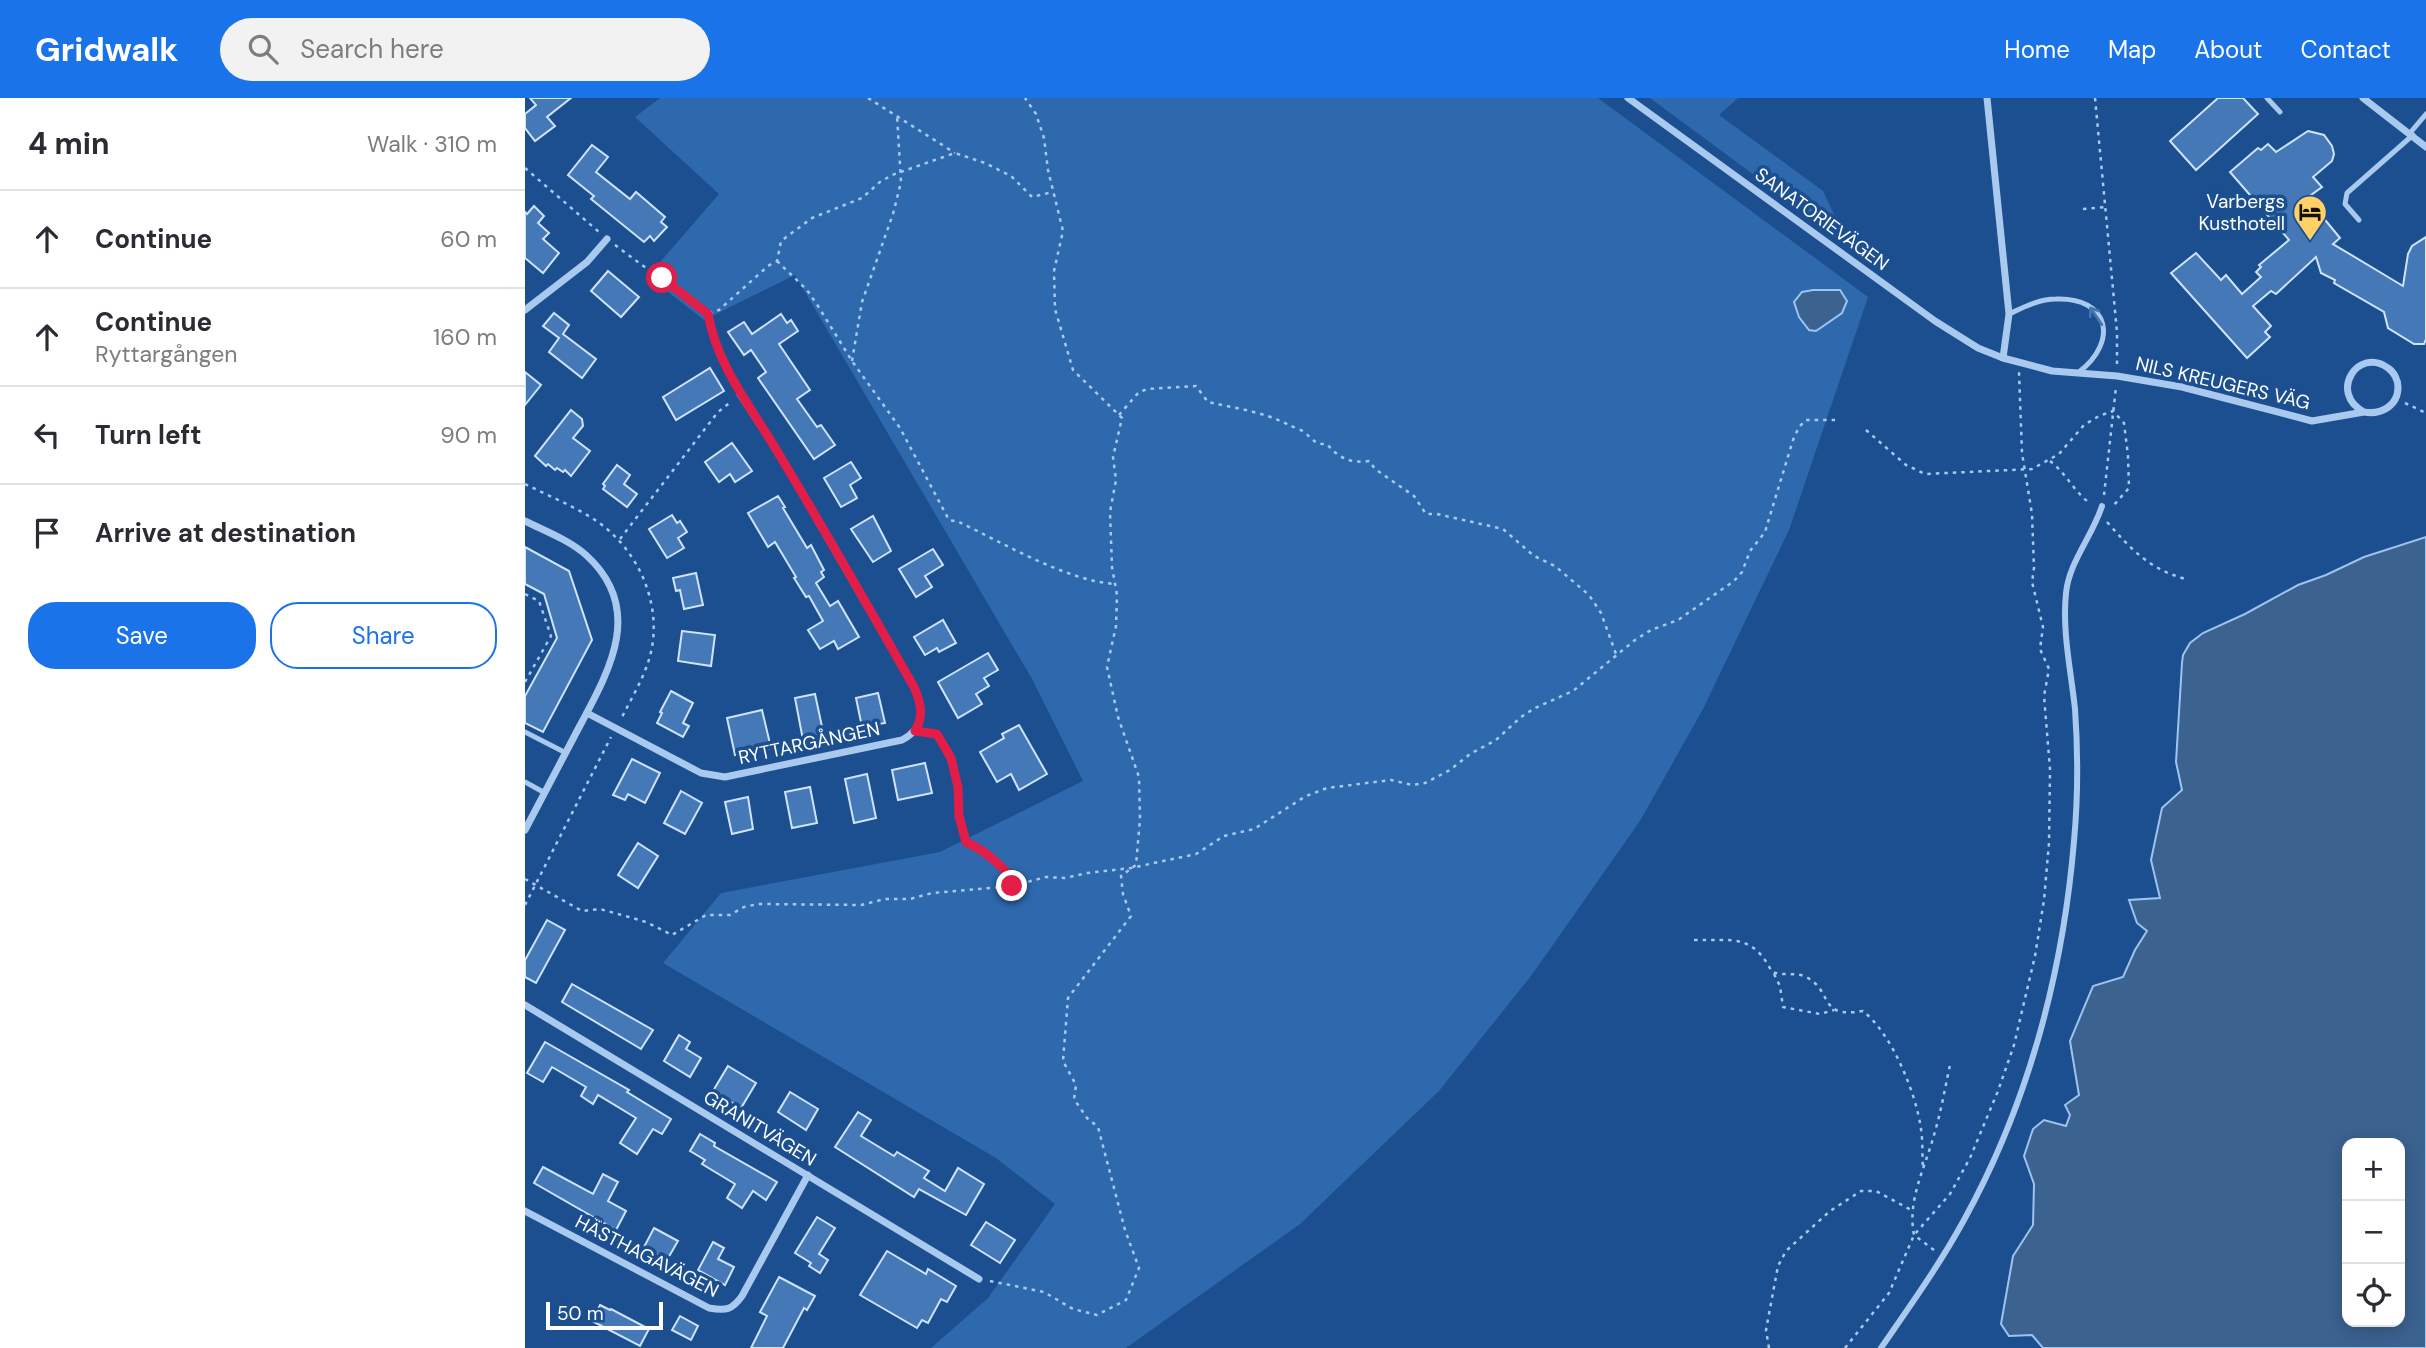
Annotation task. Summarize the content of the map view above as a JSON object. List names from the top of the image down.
{
  "streets": {
    "street": [
      "SANATORIEVÄGEN",
      "NILS KREUGERS VÄG",
      "RYTTARGÅNGEN",
      "GRANITVÄGEN",
      "HÄSTHAGAVÄGEN"
    ]
  },
  "crossings": [
    ["SANATORIEVÄGEN", "NILS KREUGERS VÄG"],
    ["GRANITVÄGEN", "HÄSTHAGAVÄGEN"]
  ],
  "places": {
    "hotel": ["Varbergs Kusthotell"]
  },
  "scale_bar": "50 m",
  "page": {
    "header": "Gridwalk",
    "search": "Search here",
    "nav": [
      "Home",
      "Map",
      "About",
      "Contact"
    ],
    "heading": ["4 min", "Walk · 310 m"],
    "list": [
      ["Continue", "60 m"],
      ["Continue", "Ryttargången", "160 m"],
      ["Turn left", "90 m"],
      "Arrive at destination"
    ],
    "buttons": ["Save", "Share"],
    "map_buttons": ["+", "−"],
    "scale": "50 m"
  }
}
